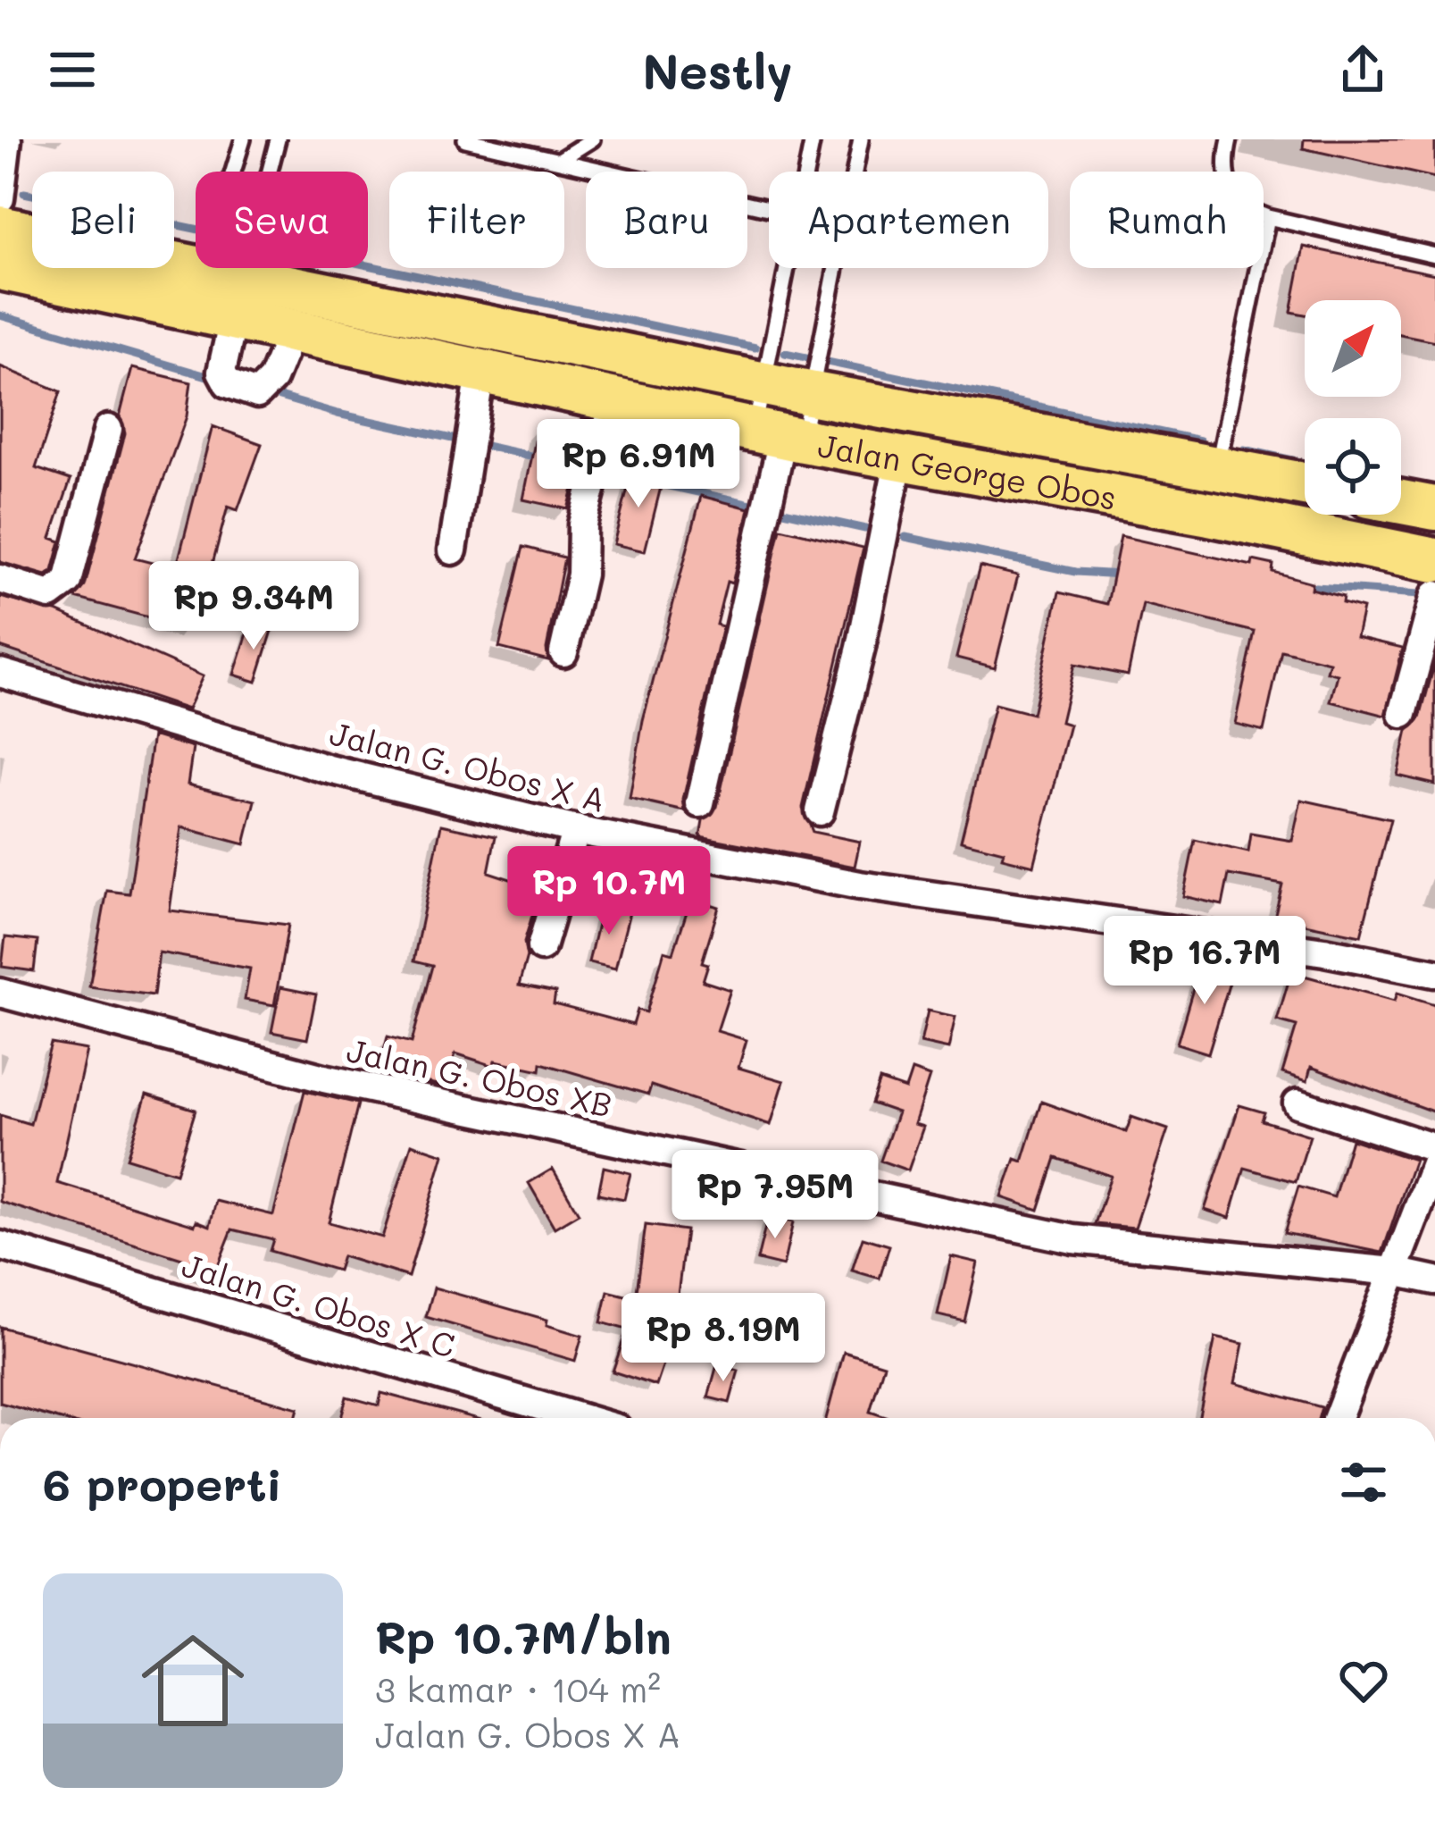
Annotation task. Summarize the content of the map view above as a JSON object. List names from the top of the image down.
{
  "streets": {
    "main road": ["Jalan George Obos"],
    "street": ["Jalan G. Obos X A", "Jalan G. Obos XB", "Jalan G. Obos X C"]
  },
  "north": "top right",
  "page": {
    "header": "Nestly",
    "chip": [
      "Beli",
      "Sewa",
      "Filter",
      "Baru",
      "Apartemen",
      "Rumah"
    ],
    "price": [
      "Rp 6.91M",
      "Rp 9.34M",
      "Rp 10.7M",
      "Rp 16.7M",
      "Rp 7.95M",
      "Rp 8.19M"
    ],
    "heading": "6 properti",
    "list": [
      {
        "name": "Rp 10.7M/bln",
        "note": "3 kamar · 104 m² · Jalan G. Obos X A"
      }
    ]
  }
}
